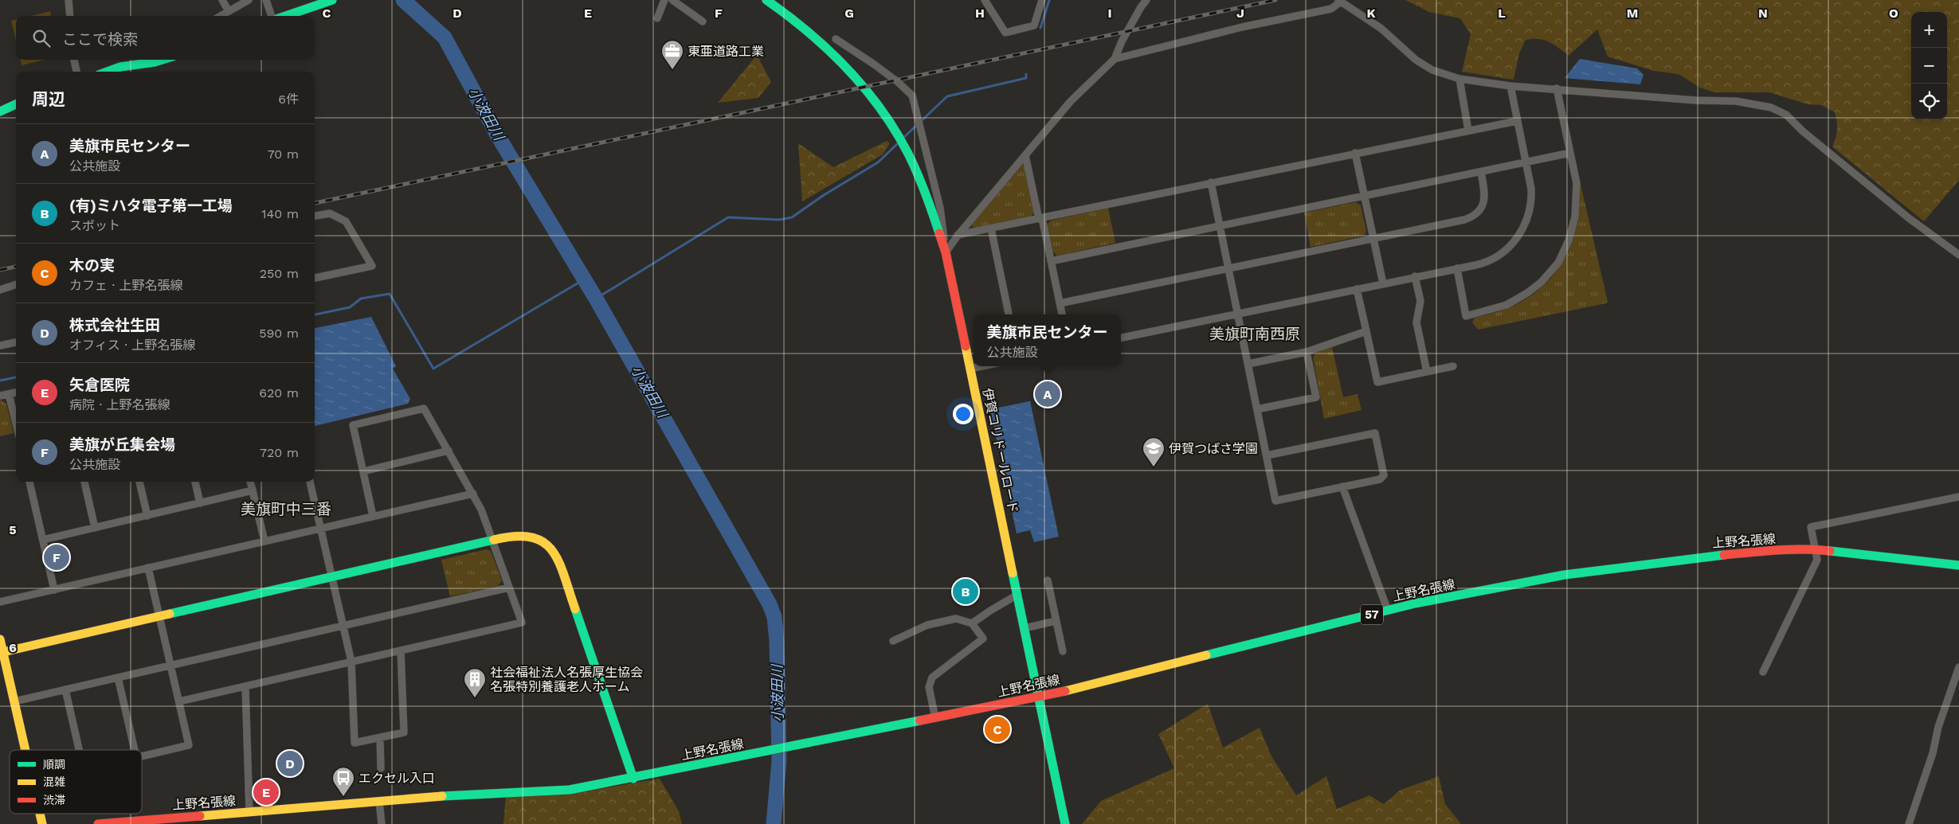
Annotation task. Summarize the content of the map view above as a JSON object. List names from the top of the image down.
{
  "streets": {
    "street": ["伊賀コリドールロード", "上野名張線", "57"]
  },
  "crossings": [
    ["伊賀コリドールロード", "上野名張線"]
  ],
  "districts": ["美旗町南西原", "美旗町中三番"],
  "water": ["小波田川"],
  "places": {
    "office": ["東亜道路工業"],
    "school or university": ["伊賀つばさ学園"],
    "building": ["社会福祉法人名張厚生協会 名張特別養護老人ホーム"],
    "bus stop": ["エクセル入口"]
  },
  "legend": ["順調", "混雑", "渋滞"],
  "page": {
    "map_buttons": ["+", "−"],
    "search": "ここで検索",
    "heading": ["周辺", "6件"],
    "list": [
      {
        "mark": "A",
        "name": "美旗市民センター",
        "note": "公共施設",
        "value": "70 m"
      },
      {
        "mark": "B",
        "name": "(有)ミハタ電子第一工場",
        "note": "スポット",
        "value": "140 m"
      },
      {
        "mark": "C",
        "name": "木の実",
        "note": "カフェ · 上野名張線",
        "value": "250 m"
      },
      {
        "mark": "D",
        "name": "株式会社生田",
        "note": "オフィス · 上野名張線",
        "value": "590 m"
      },
      {
        "mark": "E",
        "name": "矢倉医院",
        "note": "病院 · 上野名張線",
        "value": "620 m"
      },
      {
        "mark": "F",
        "name": "美旗が丘集会場",
        "note": "公共施設",
        "value": "720 m"
      }
    ],
    "popup": ["美旗市民センター", "公共施設"],
    "pins": [
      "A",
      "F",
      "B",
      "C",
      "D",
      "E"
    ]
  },
  "grid": {
    "columns": [
      "C",
      "D",
      "E",
      "F",
      "G",
      "H",
      "I",
      "J",
      "K",
      "L",
      "M",
      "N",
      "O"
    ],
    "rows": ["5", "6"]
  }
}
